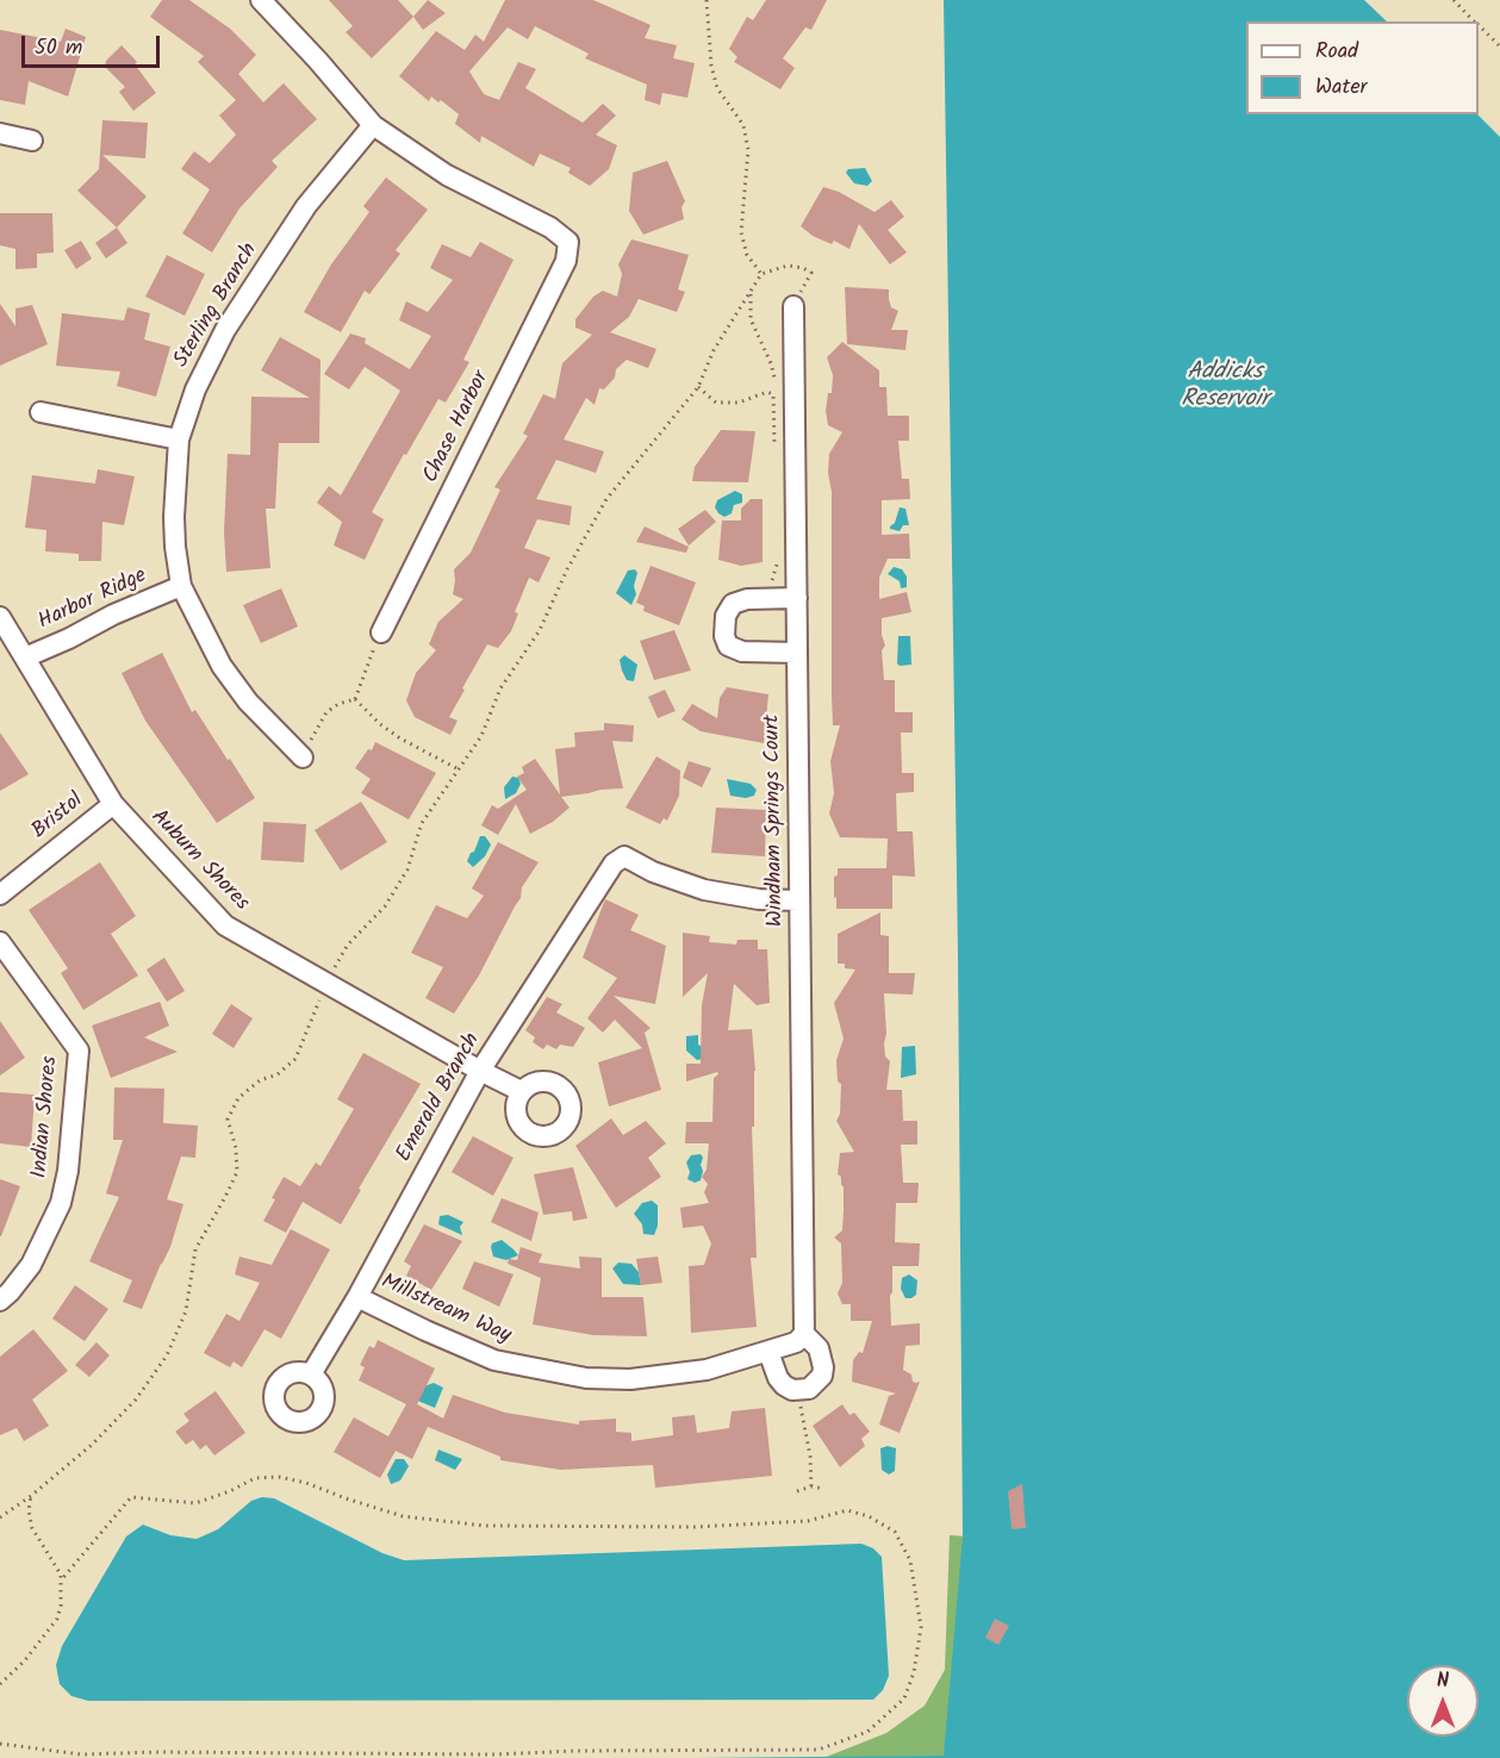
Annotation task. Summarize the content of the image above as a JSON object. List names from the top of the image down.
{
  "streets": {
    "street": [
      "Sterling Branch",
      "Chase Harbor",
      "Harbor Ridge",
      "Bristol",
      "Windham Springs Court",
      "Auburn Shores",
      "Emerald Branch",
      "Indian Shores",
      "Millstream Way"
    ]
  },
  "crossings": [
    ["Sterling Branch", "Chase Harbor"],
    ["Sterling Branch", "Harbor Ridge"],
    ["Harbor Ridge", "Auburn Shores"],
    ["Bristol", "Auburn Shores"],
    ["Windham Springs Court", "Emerald Branch"],
    ["Windham Springs Court", "Millstream Way"],
    ["Auburn Shores", "Emerald Branch"],
    ["Emerald Branch", "Millstream Way"]
  ],
  "water": ["Addicks Reservoir"],
  "legend": ["Road", "Water"],
  "scale_bar": "50 m",
  "north": "top"
}
